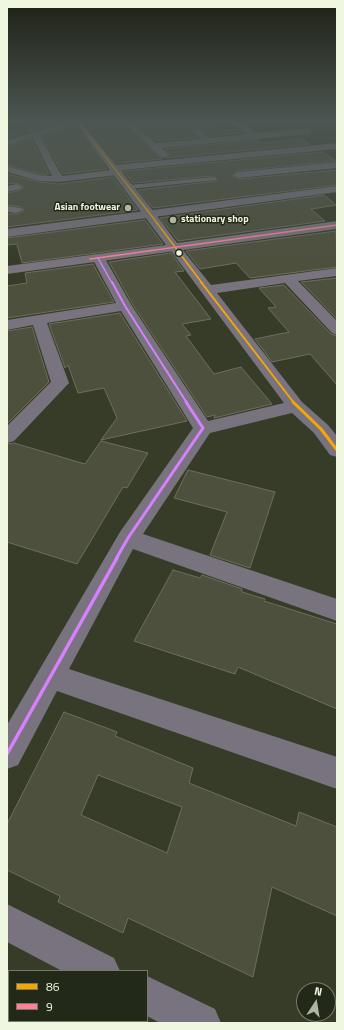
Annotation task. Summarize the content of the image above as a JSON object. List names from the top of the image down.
{
  "places": ["Asian footwear", "stationary shop"],
  "lines": ["transit line 86", "transit line 9"],
  "legend": ["86", "9"],
  "north": "top"
}
